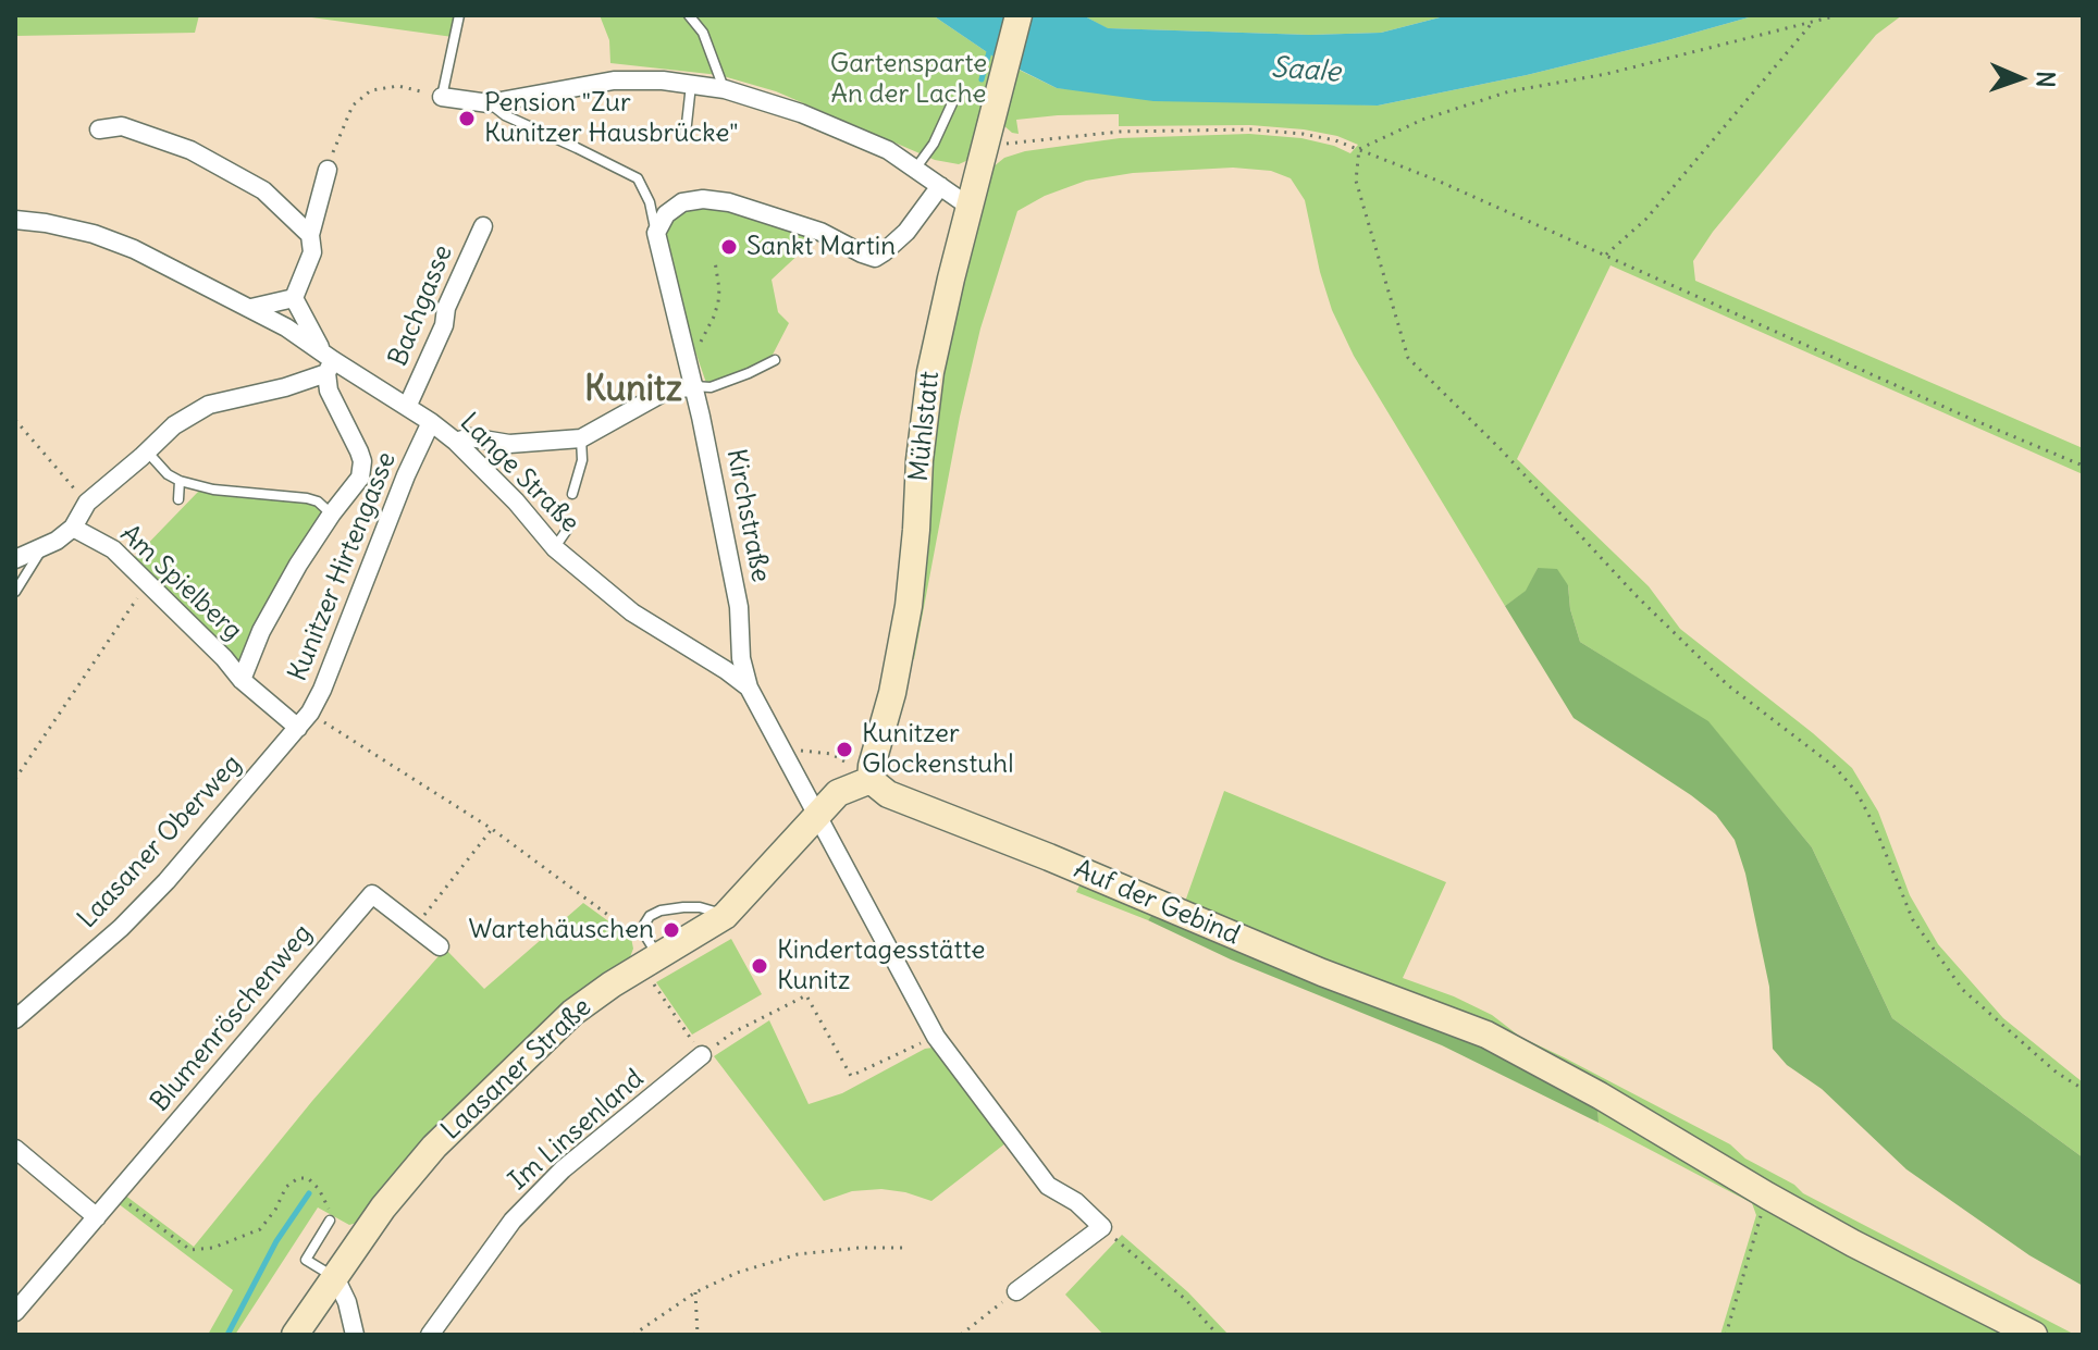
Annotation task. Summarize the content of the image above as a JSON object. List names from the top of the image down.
{
  "streets": {
    "street": [
      "Bachgasse",
      "Mühlstatt",
      "Lange Straße",
      "Kirchstraße",
      "Kunitzer Hirtengasse",
      "Am Spielberg",
      "Laasaner Oberweg",
      "Auf der Gebind",
      "Blumenröschenweg",
      "Laasaner Straße",
      "Im Linsenland"
    ]
  },
  "crossings": [
    ["Bachgasse", "Lange Straße"],
    ["Mühlstatt", "Auf der Gebind"],
    ["Lange Straße", "Kirchstraße"],
    ["Lange Straße", "Kunitzer Hirtengasse"],
    ["Lange Straße", "Am Spielberg"],
    ["Lange Straße", "Laasaner Straße"],
    ["Kunitzer Hirtengasse", "Am Spielberg"],
    ["Kunitzer Hirtengasse", "Laasaner Oberweg"],
    ["Am Spielberg", "Laasaner Oberweg"]
  ],
  "districts": ["Kunitz"],
  "water": ["Saale"],
  "parks": ["Gartensparte An der Lache"],
  "places": [
    "Pension \"Zur Kunitzer Hausbrücke\"",
    "Sankt Martin",
    "Kunitzer Glockenstuhl",
    "Wartehäuschen",
    "Kindertagesstätte Kunitz"
  ],
  "north": "right"
}
